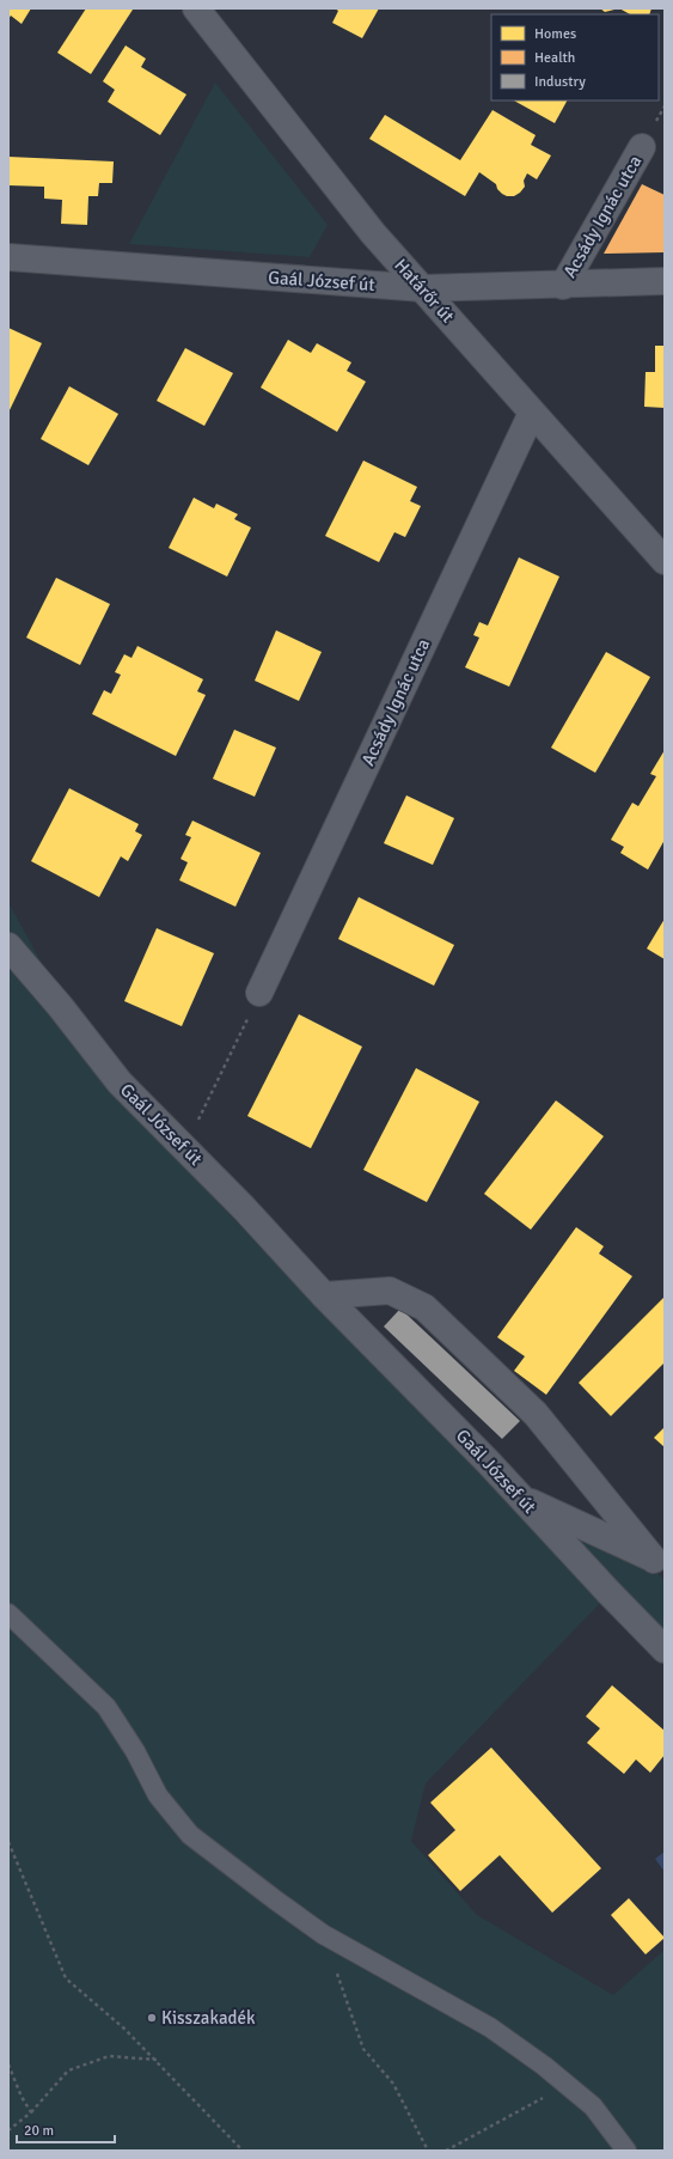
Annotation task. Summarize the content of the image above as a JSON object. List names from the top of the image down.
{
  "streets": {
    "street": ["Acsády Ignác utca", "Gaál József út", "Határőr út"]
  },
  "crossings": [
    ["Acsády Ignác utca", "Gaál József út"],
    ["Acsády Ignác utca", "Határőr út"],
    ["Gaál József út", "Határőr út"]
  ],
  "places": ["Kisszakadék"],
  "legend": ["Homes", "Health", "Industry"],
  "scale_bar": "20 m"
}
